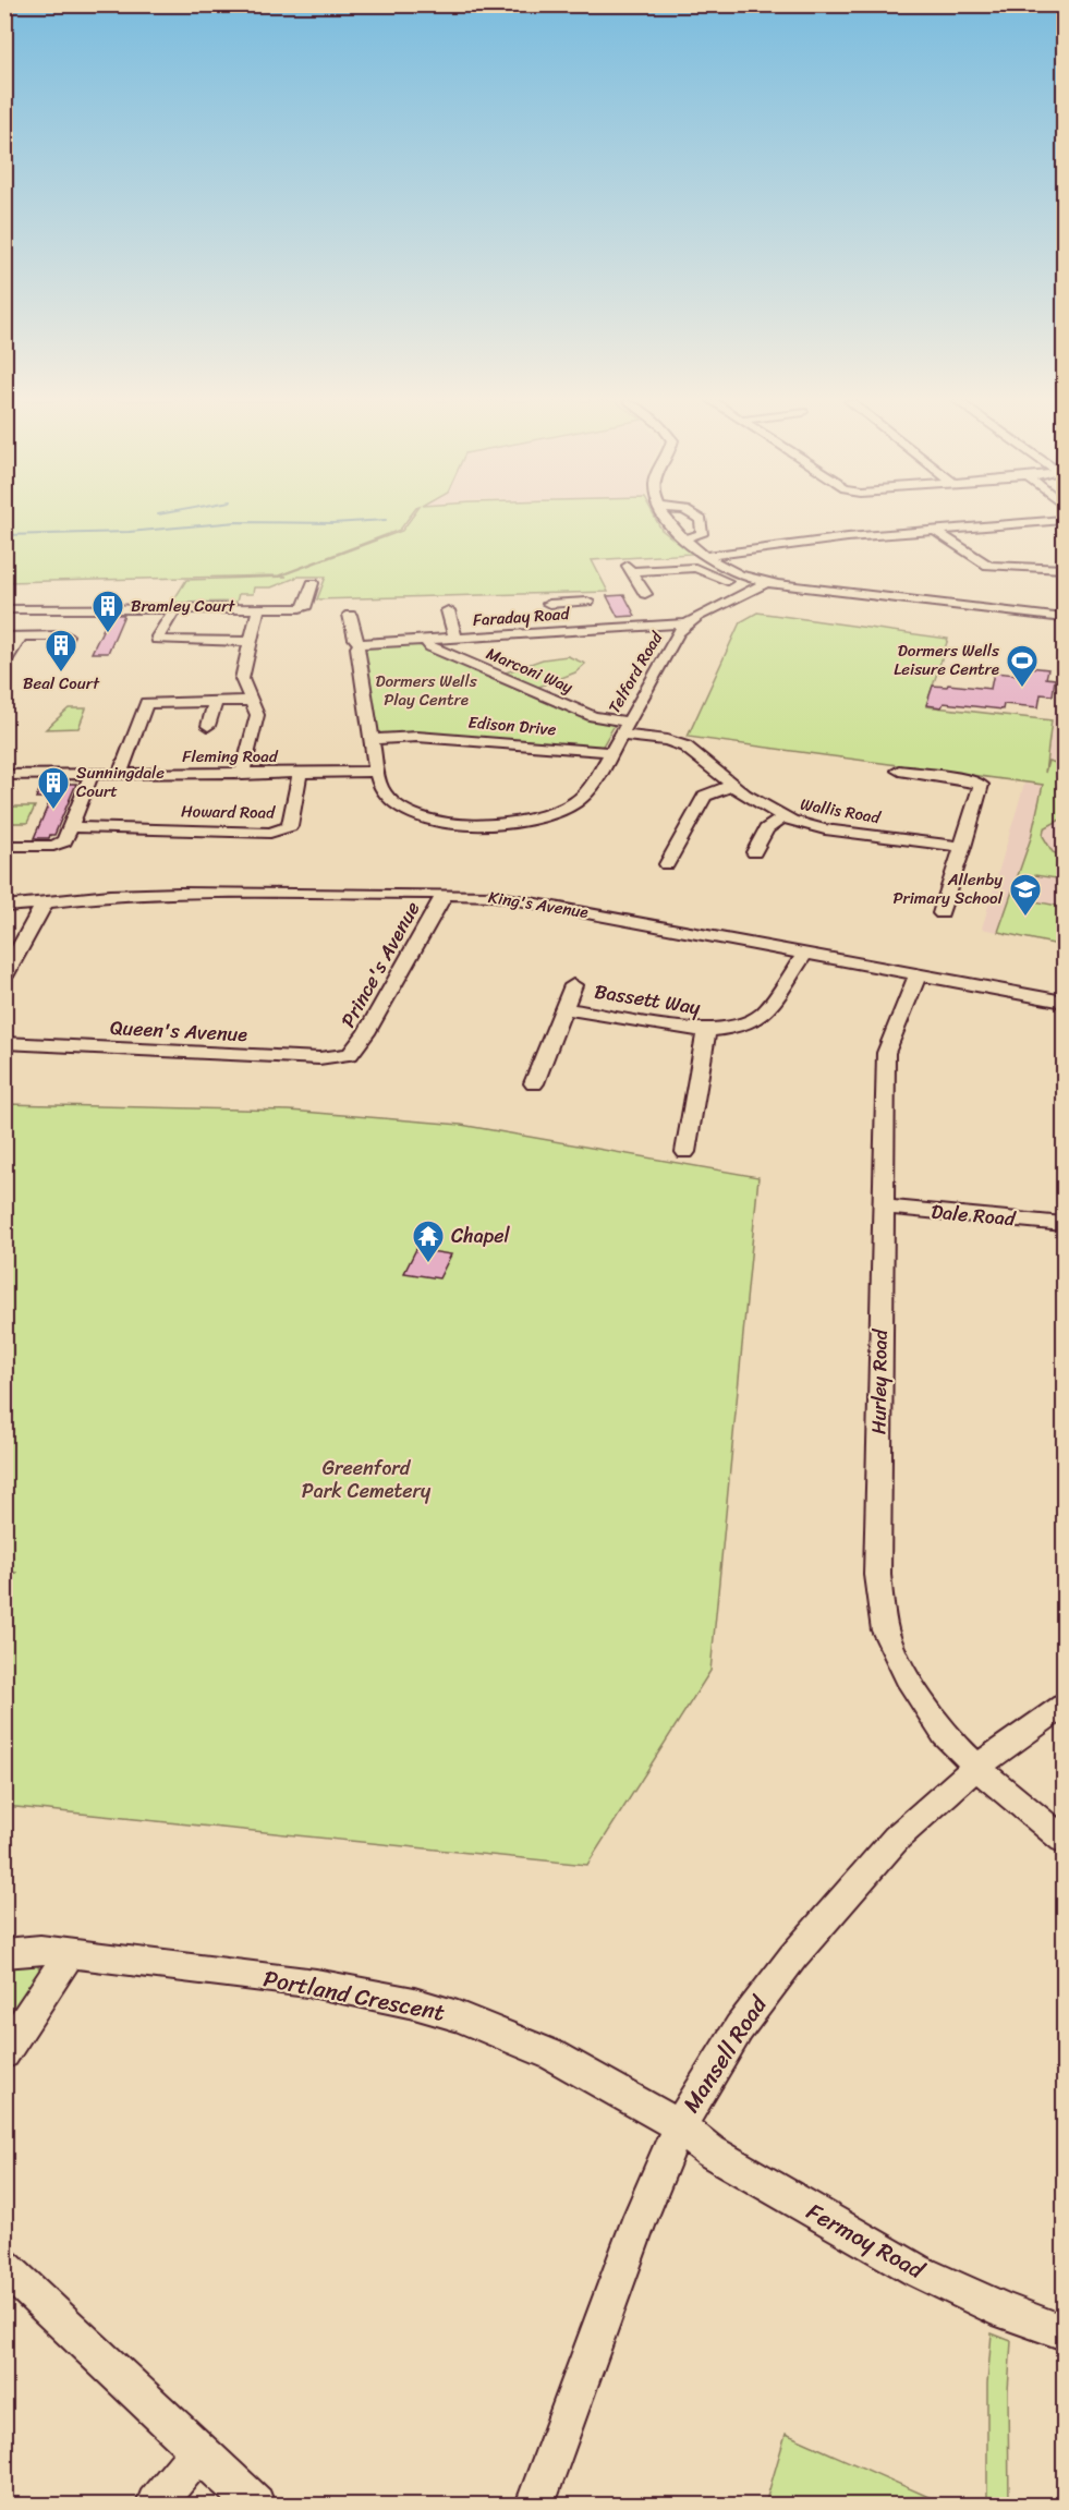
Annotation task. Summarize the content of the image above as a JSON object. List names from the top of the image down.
{
  "streets": {
    "street": [
      "Faraday Road",
      "Marconi Way",
      "Telford Road",
      "Edison Drive",
      "Fleming Road",
      "Wallis Road",
      "Howard Road",
      "King's Avenue",
      "Prince's Avenue",
      "Bassett Way",
      "Queen's Avenue",
      "Dale Road",
      "Hurley Road",
      "Portland Crescent",
      "Mansell Road",
      "Fermoy Road"
    ]
  },
  "crossings": [
    ["Faraday Road", "Marconi Way"],
    ["Faraday Road", "Telford Road"],
    ["Marconi Way", "Telford Road"],
    ["Marconi Way", "Wallis Road"],
    ["Telford Road", "Edison Drive"],
    ["Telford Road", "Fleming Road"],
    ["Telford Road", "Wallis Road"],
    ["Fleming Road", "Howard Road"],
    ["King's Avenue", "Prince's Avenue"],
    ["King's Avenue", "Bassett Way"],
    ["King's Avenue", "Hurley Road"],
    ["Prince's Avenue", "Queen's Avenue"],
    ["Dale Road", "Hurley Road"],
    ["Hurley Road", "Mansell Road"],
    ["Portland Crescent", "Mansell Road"],
    ["Portland Crescent", "Fermoy Road"],
    ["Mansell Road", "Fermoy Road"]
  ],
  "parks": ["Dormers Wells Play Centre", "Greenford Park Cemetery"],
  "places": {
    "building": ["Bramley Court", "Beal Court", "Sunningdale Court"],
    "sports": ["Dormers Wells Leisure Centre"],
    "school or university": ["Allenby Primary School"],
    "temple": ["Chapel"]
  }
}
